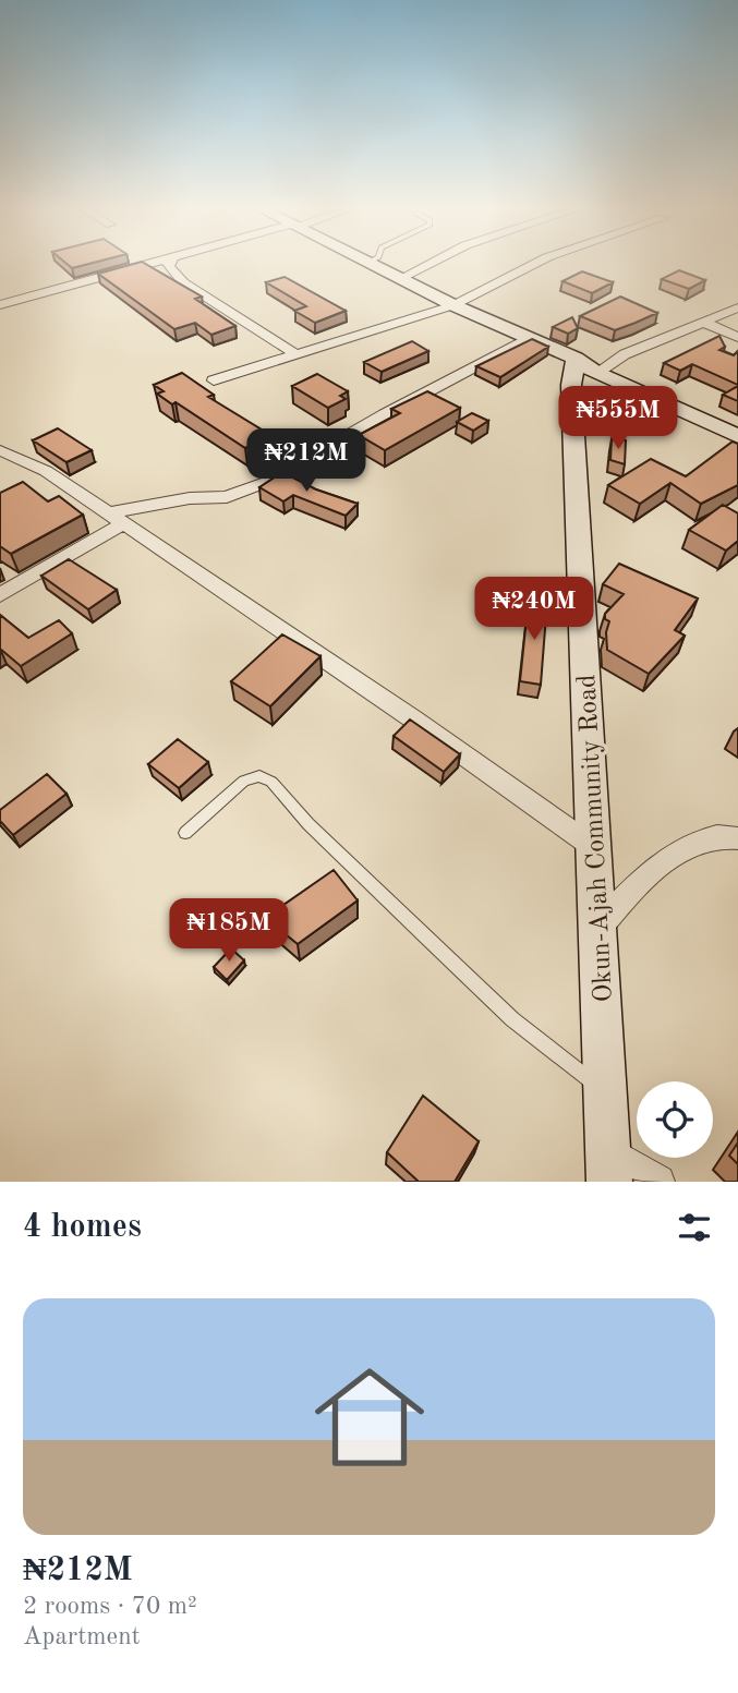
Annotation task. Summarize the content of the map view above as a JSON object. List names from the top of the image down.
{
  "streets": {
    "street": ["Okun-Ajah Community Road"]
  },
  "page": {
    "price": [
      "₦555M",
      "₦212M",
      "₦240M",
      "₦185M"
    ],
    "heading": "4 homes",
    "list": [
      {
        "name": "₦212M",
        "note": "2 rooms · 70 m² · Apartment"
      }
    ]
  }
}
